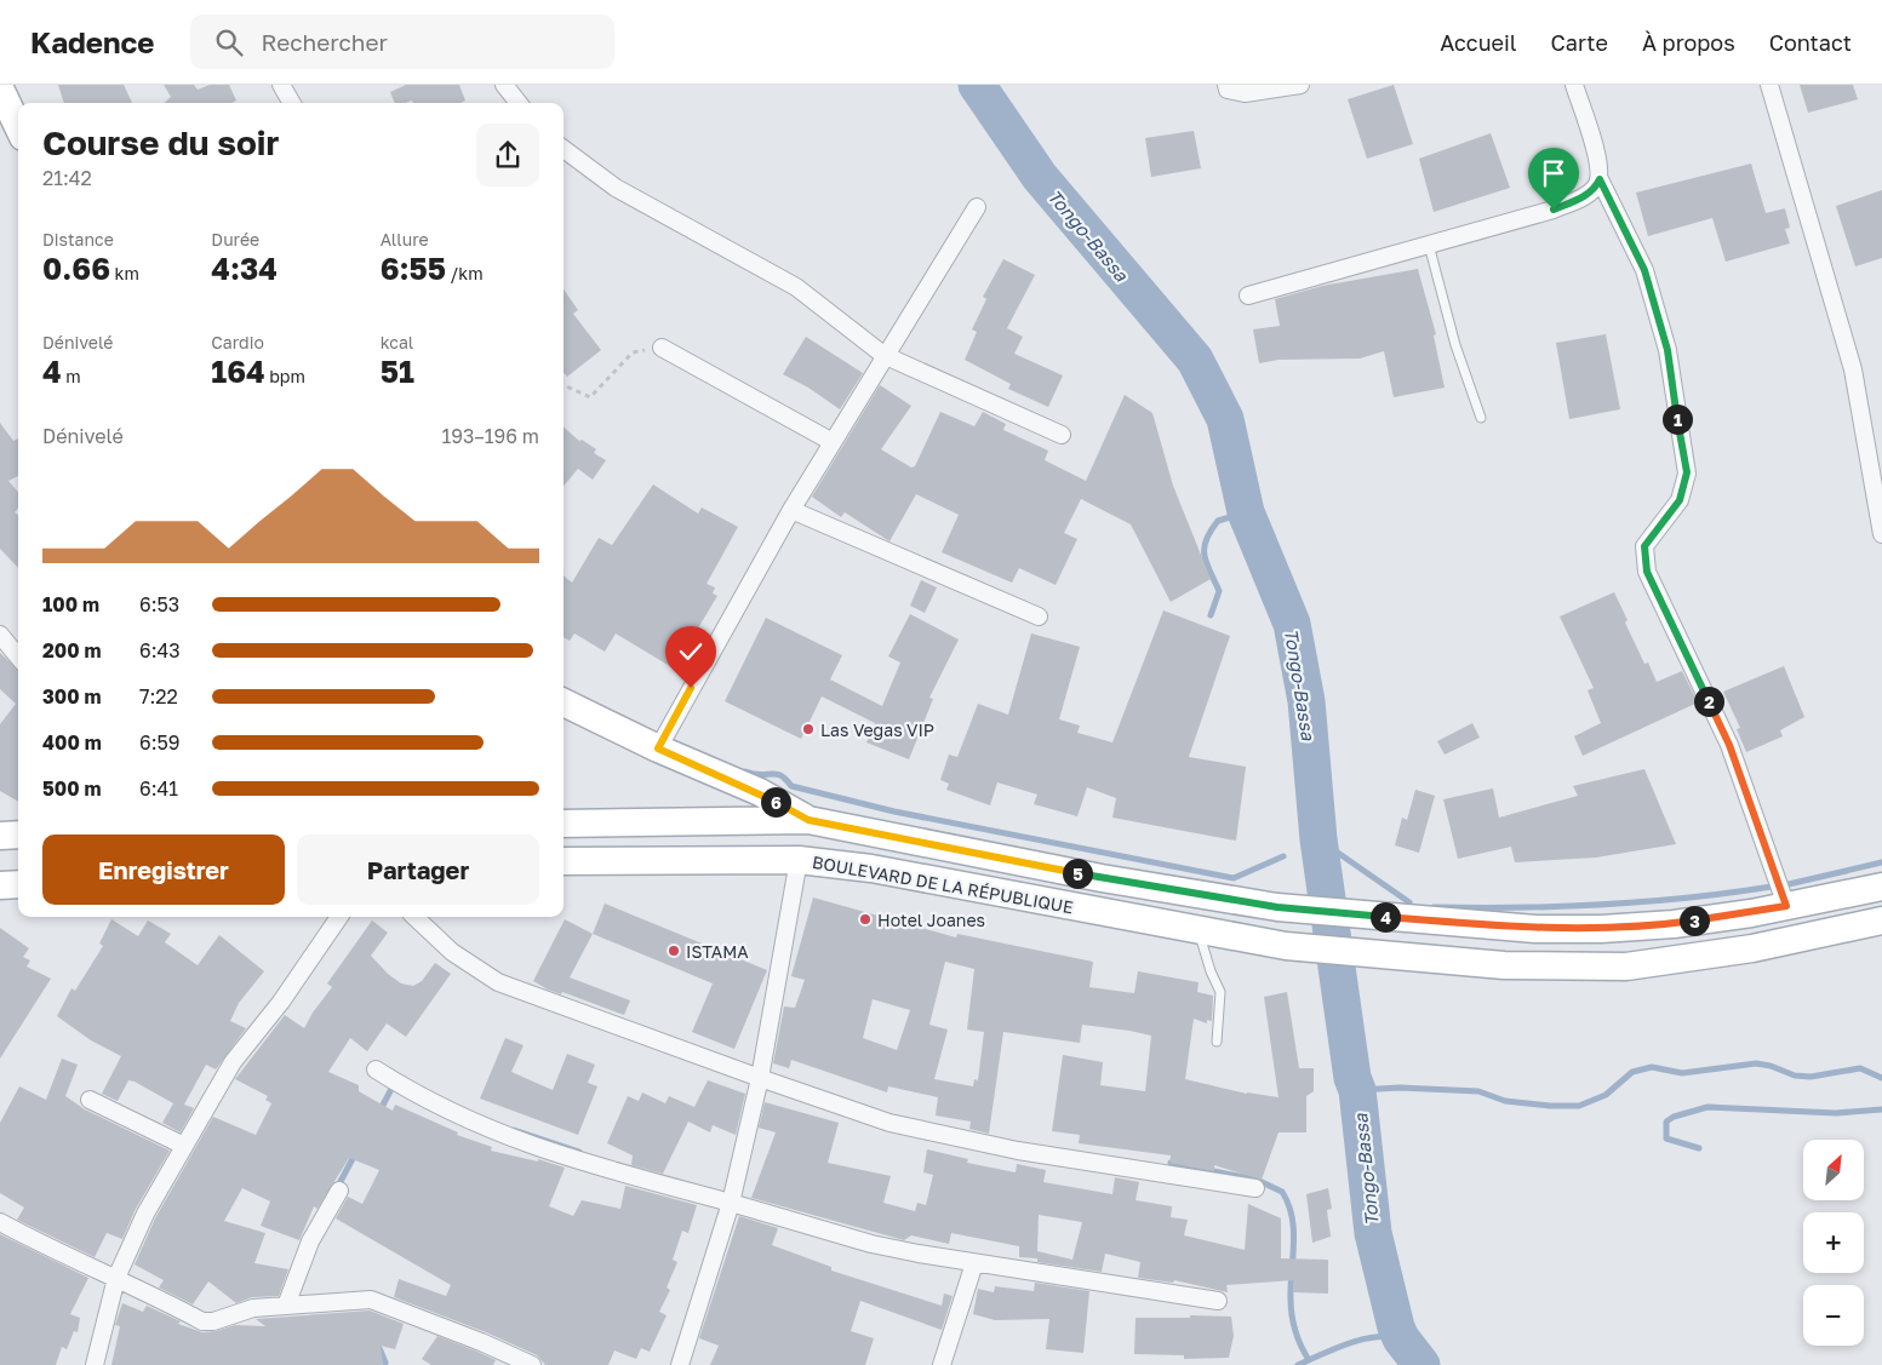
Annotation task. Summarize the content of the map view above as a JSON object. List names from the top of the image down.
{
  "streets": {
    "main road": ["BOULEVARD DE LA RÉPUBLIQUE"]
  },
  "water": ["Tongo-Bassa"],
  "places": ["Las Vegas VIP", "Hotel Joanes", "ISTAMA"],
  "north": "top right",
  "page": {
    "header": "Kadence",
    "search": "Rechercher",
    "nav": [
      "Accueil",
      "Carte",
      "À propos",
      "Contact"
    ],
    "heading": ["Course du soir", "21:42"],
    "stats": [
      ["Distance", "0.66 km"],
      ["Durée", "4:34"],
      ["Allure", "6:55 /km"],
      ["Dénivelé", "4 m"],
      ["Cardio", "164 bpm"],
      ["kcal", "51"]
    ],
    "pins": [
      "1",
      "2",
      "6",
      "5",
      "4",
      "3"
    ],
    "chart": ["Dénivelé", "193–196 m"],
    "list": [
      {
        "name": "100 m",
        "note": "6:53"
      },
      {
        "name": "200 m",
        "note": "6:43"
      },
      {
        "name": "300 m",
        "note": "7:22"
      },
      {
        "name": "400 m",
        "note": "6:59"
      },
      {
        "name": "500 m",
        "note": "6:41"
      }
    ],
    "buttons": ["Enregistrer", "Partager"],
    "map_buttons": ["+", "−"]
  }
}
